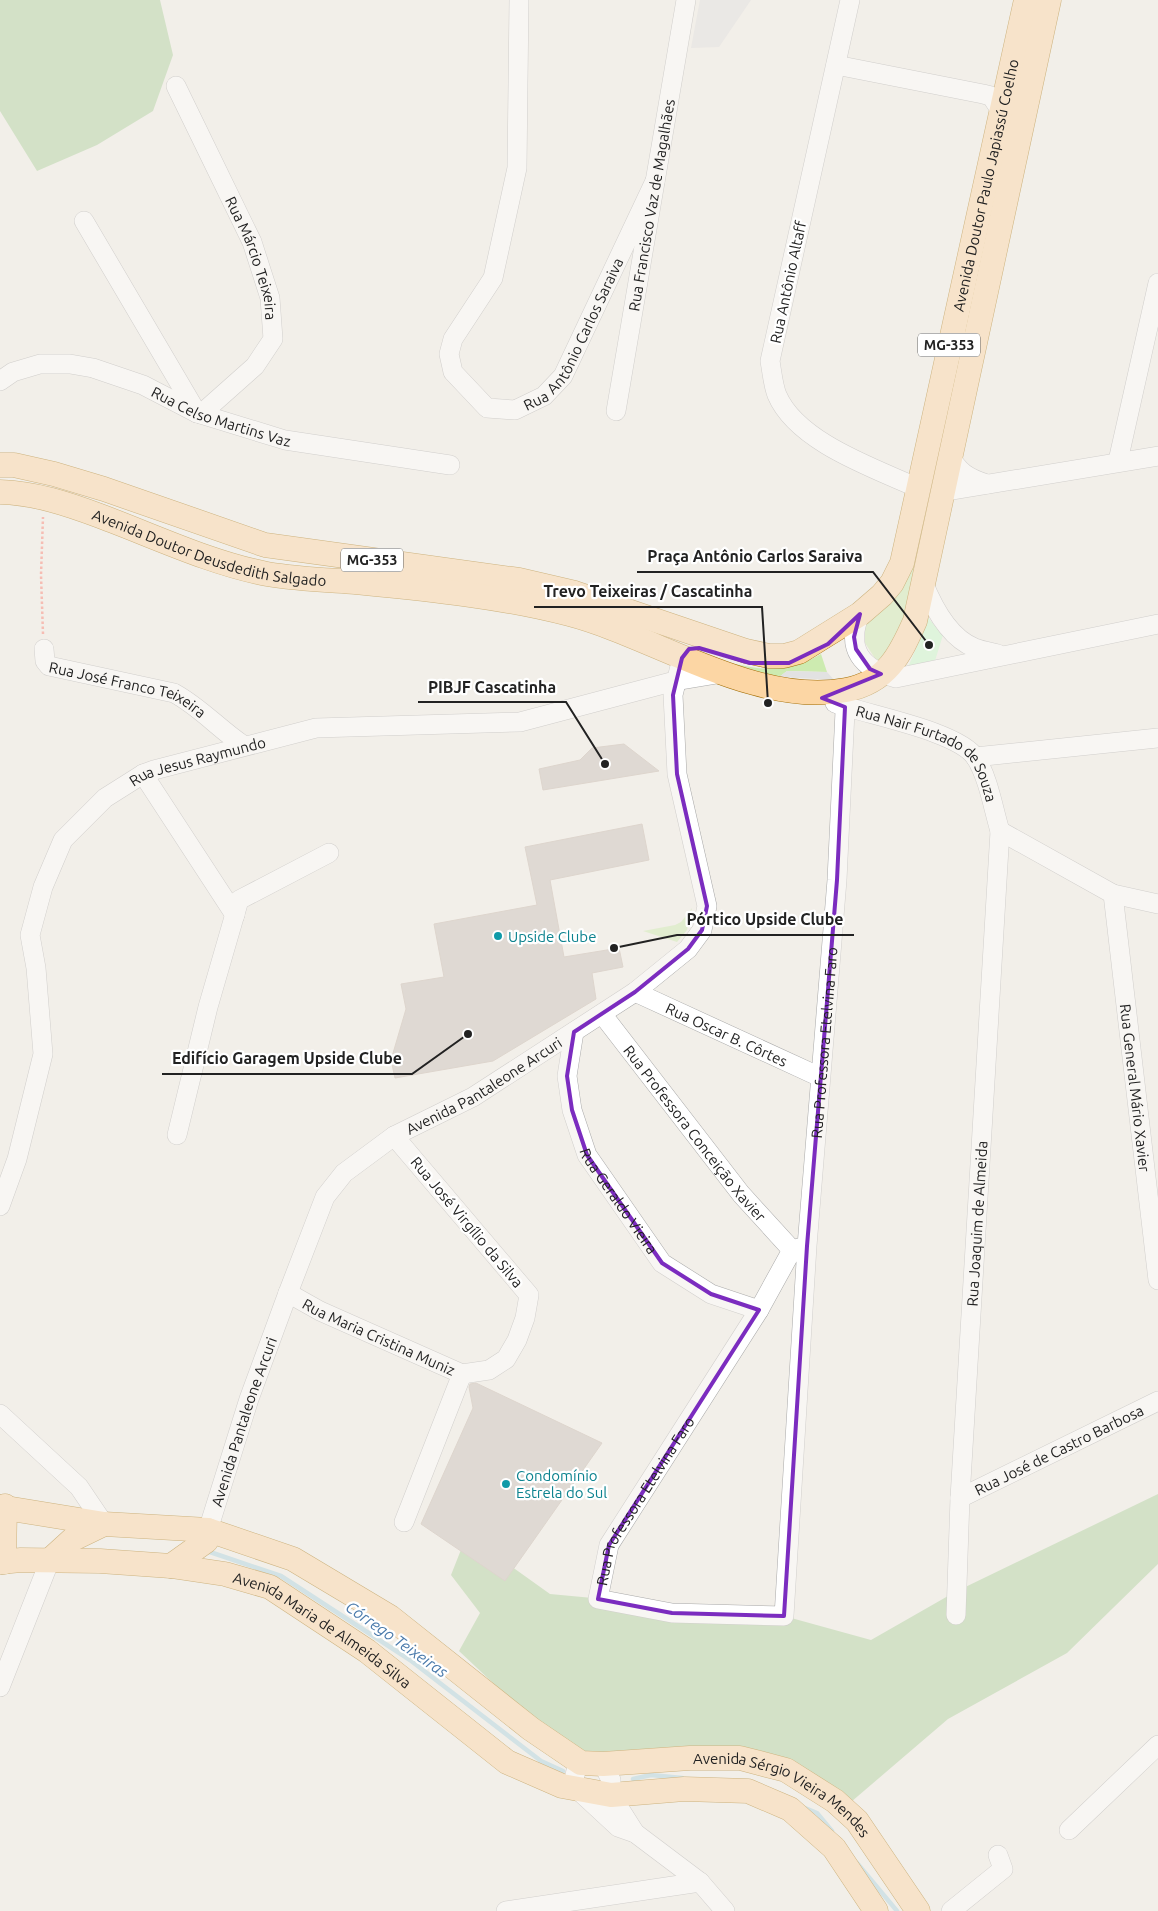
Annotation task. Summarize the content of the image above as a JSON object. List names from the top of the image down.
{
  "streets": {
    "main road": [
      "Avenida Doutor Paulo Japiassú Coelho",
      "MG-353",
      "Avenida Doutor Deusdedith Salgado",
      "Avenida Maria de Almeida Silva",
      "Avenida Sérgio Vieira Mendes"
    ],
    "street": [
      "Rua Francisco Vaz de Magalhães",
      "Rua Márcio Teixeira",
      "Rua Antônio Altaff",
      "Rua Antônio Carlos Saraiva",
      "Rua Celso Martins Vaz",
      "Rua José Franco Teixeira",
      "Rua Nair Furtado de Souza",
      "Rua Jesus Raymundo",
      "Rua Oscar B. Côrtes",
      "Rua Professora Etelvina Faro",
      "Avenida Pantaleone Arcuri",
      "Rua General Mário Xavier",
      "Rua Professora Conceição Xavier",
      "Rua Geraldo Vieira",
      "Rua José Virgílio da Silva",
      "Rua Joaquim de Almeida",
      "Rua Maria Cristina Muniz",
      "Rua José de Castro Barbosa"
    ]
  },
  "crossings": [
    ["Avenida Doutor Paulo Japiassú Coelho", "Rua Antônio Altaff"],
    ["Avenida Doutor Paulo Japiassú Coelho", "MG-353"],
    ["Avenida Doutor Paulo Japiassú Coelho", "Avenida Doutor Deusdedith Salgado"],
    ["Rua Francisco Vaz de Magalhães", "Rua Antônio Carlos Saraiva"],
    ["Rua Márcio Teixeira", "Rua Celso Martins Vaz"],
    ["MG-353", "Avenida Doutor Deusdedith Salgado"],
    ["Avenida Doutor Deusdedith Salgado", "Rua José Franco Teixeira"],
    ["Avenida Doutor Deusdedith Salgado", "Rua Nair Furtado de Souza"],
    ["Avenida Doutor Deusdedith Salgado", "Rua Jesus Raymundo"],
    ["Avenida Doutor Deusdedith Salgado", "Rua Professora Etelvina Faro"],
    ["Avenida Doutor Deusdedith Salgado", "Avenida Pantaleone Arcuri"],
    ["Rua José Franco Teixeira", "Rua Jesus Raymundo"],
    ["Rua Nair Furtado de Souza", "Rua Professora Etelvina Faro"],
    ["Rua Nair Furtado de Souza", "Rua General Mário Xavier"],
    ["Rua Nair Furtado de Souza", "Rua Joaquim de Almeida"],
    ["Rua Jesus Raymundo", "Avenida Pantaleone Arcuri"],
    ["Rua Oscar B. Côrtes", "Rua Professora Etelvina Faro"],
    ["Rua Oscar B. Côrtes", "Avenida Pantaleone Arcuri"],
    ["Rua Professora Etelvina Faro", "Rua Professora Conceição Xavier"],
    ["Rua Professora Etelvina Faro", "Rua Geraldo Vieira"],
    ["Avenida Pantaleone Arcuri", "Rua Professora Conceição Xavier"],
    ["Avenida Pantaleone Arcuri", "Rua Geraldo Vieira"],
    ["Avenida Pantaleone Arcuri", "Rua José Virgílio da Silva"],
    ["Avenida Pantaleone Arcuri", "Rua Maria Cristina Muniz"],
    ["Rua José Virgílio da Silva", "Rua Maria Cristina Muniz"],
    ["Rua Joaquim de Almeida", "Rua José de Castro Barbosa"],
    ["Avenida Maria de Almeida Silva", "Avenida Sérgio Vieira Mendes"]
  ],
  "water": ["Córrego Teixeiras"],
  "places": [
    "Praça Antônio Carlos Saraiva",
    "Trevo Teixeiras / Cascatinha",
    "PIBJF Cascatinha",
    "Upside Clube",
    "Pórtico Upside Clube",
    "Edifício Garagem Upside Clube",
    "Condomínio Estrela do Sul"
  ]
}
